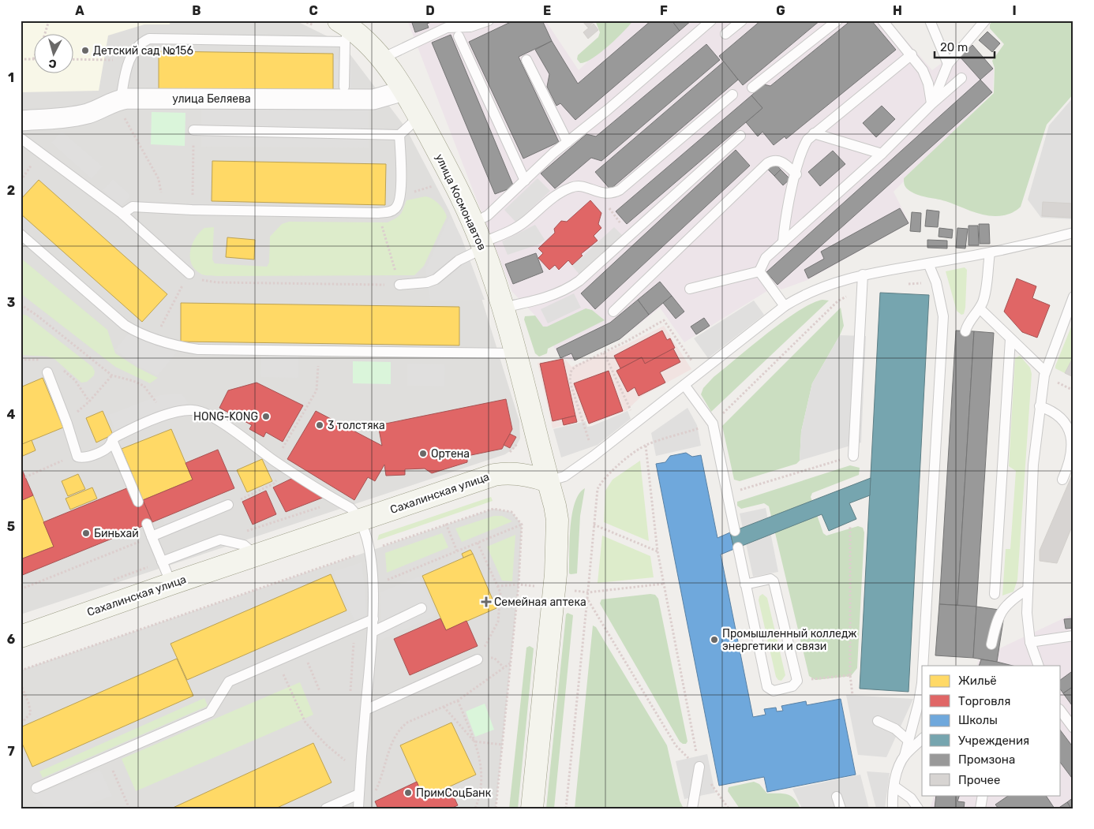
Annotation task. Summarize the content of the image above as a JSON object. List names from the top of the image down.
{
  "streets": {
    "main road": ["улица Космонавтов", "Сахалинская улица"],
    "street": ["улица Беляева"]
  },
  "crossings": [
    ["улица Беляева", "улица Космонавтов"],
    ["улица Космонавтов", "Сахалинская улица"]
  ],
  "places": {
    "other": [
      "Детский сад №156",
      "HONG-KONG",
      "3 толстяка",
      "Ортена",
      "Биньхай",
      "Промышленный колледж энергетики и связи",
      "ПримСоцБанк"
    ],
    "health": ["Семейная аптека"]
  },
  "legend": [
    "Жильё",
    "Торговля",
    "Школы",
    "Учреждения",
    "Промзона",
    "Прочее"
  ],
  "scale_bar": "20 m",
  "north": "bottom",
  "grid": {
    "columns": [
      "A",
      "B",
      "C",
      "D",
      "E",
      "F",
      "G",
      "H",
      "I"
    ],
    "rows": [
      "1",
      "2",
      "3",
      "4",
      "5",
      "6",
      "7"
    ]
  }
}
